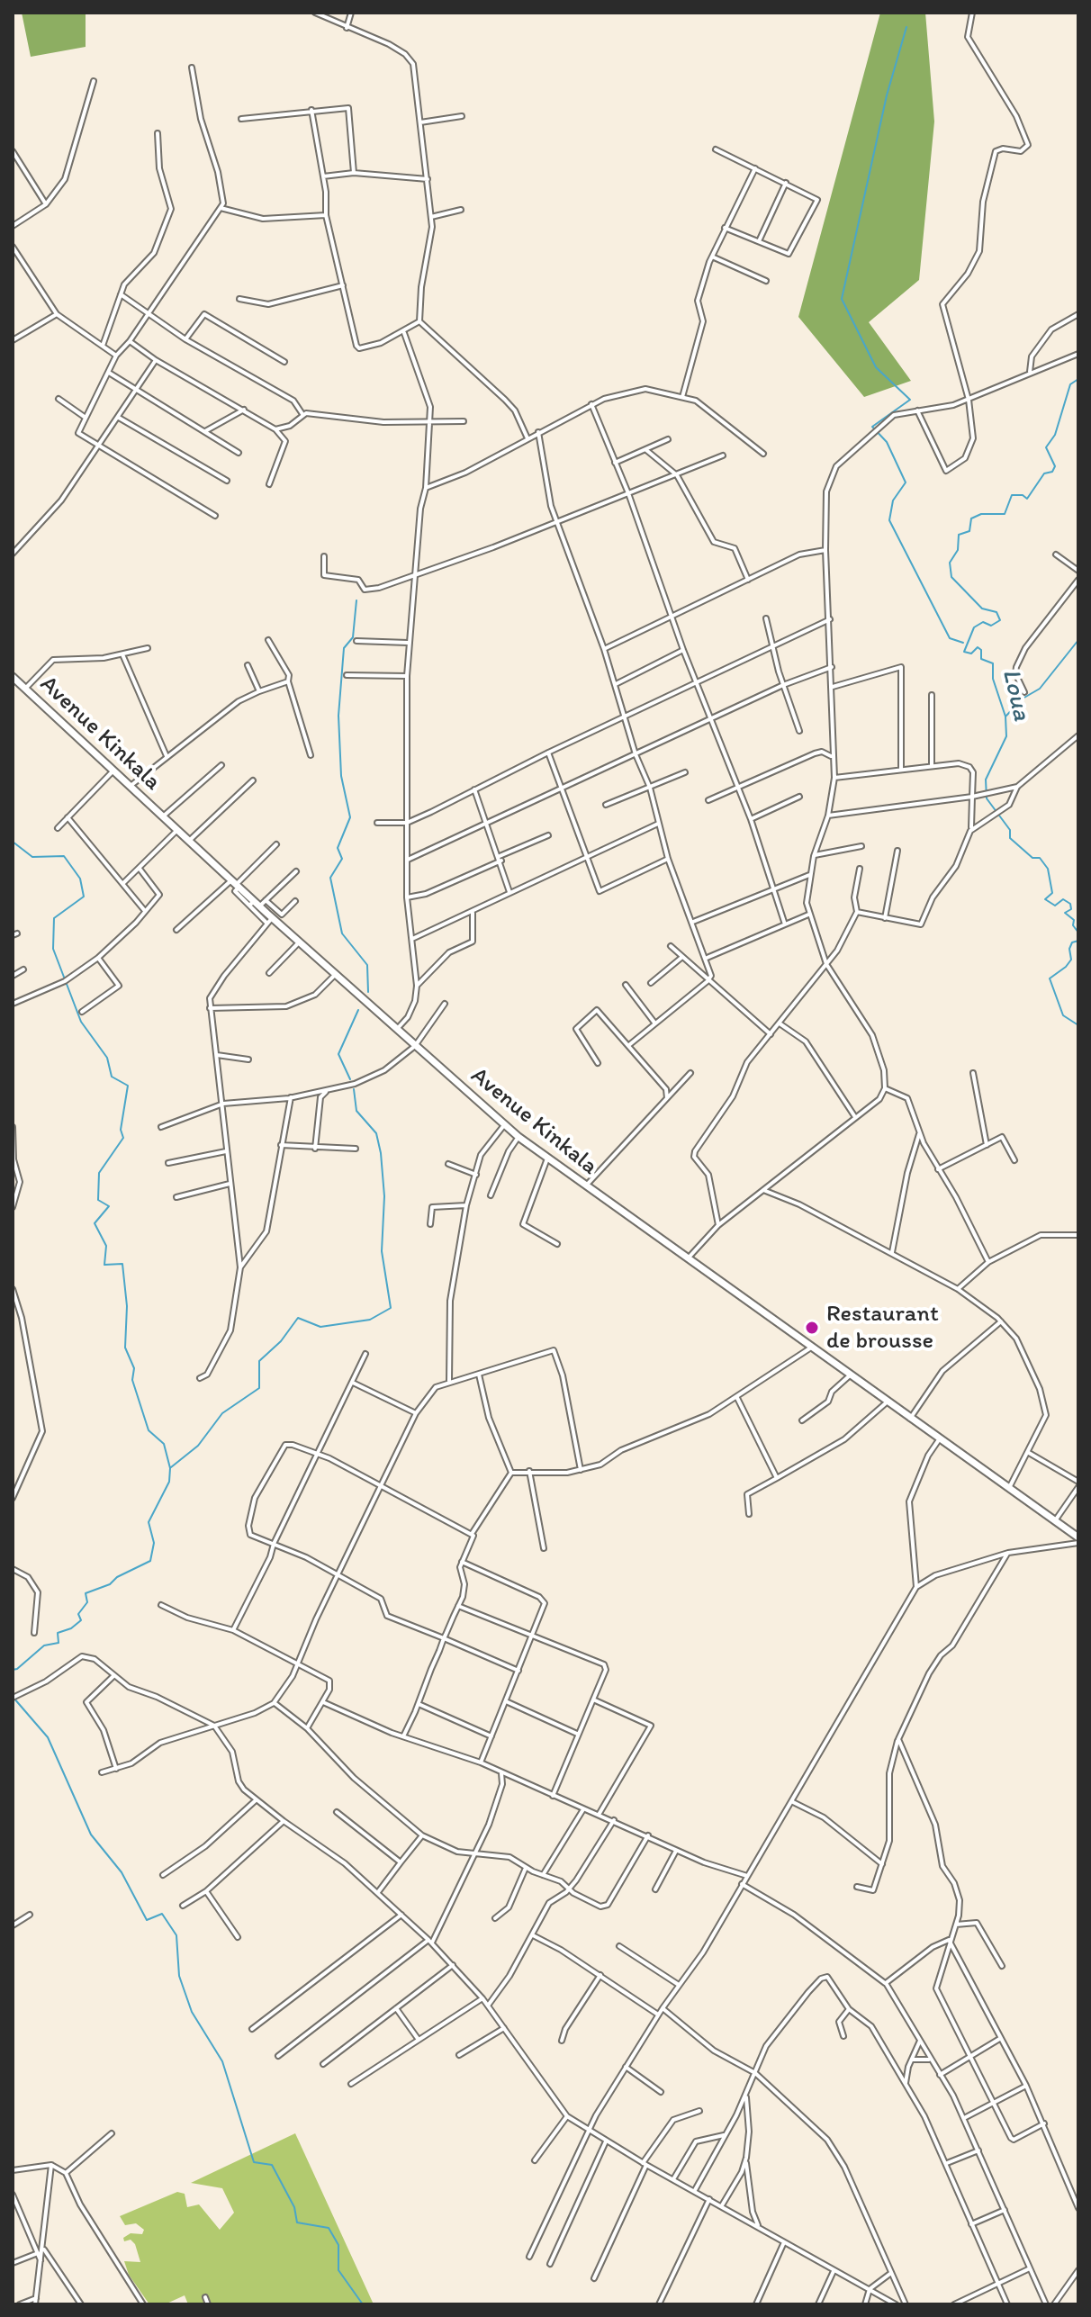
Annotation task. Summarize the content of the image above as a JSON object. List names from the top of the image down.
{
  "streets": {
    "main road": ["Avenue Kinkala"]
  },
  "water": ["Loua"],
  "places": ["Restaurant de brousse"]
}
